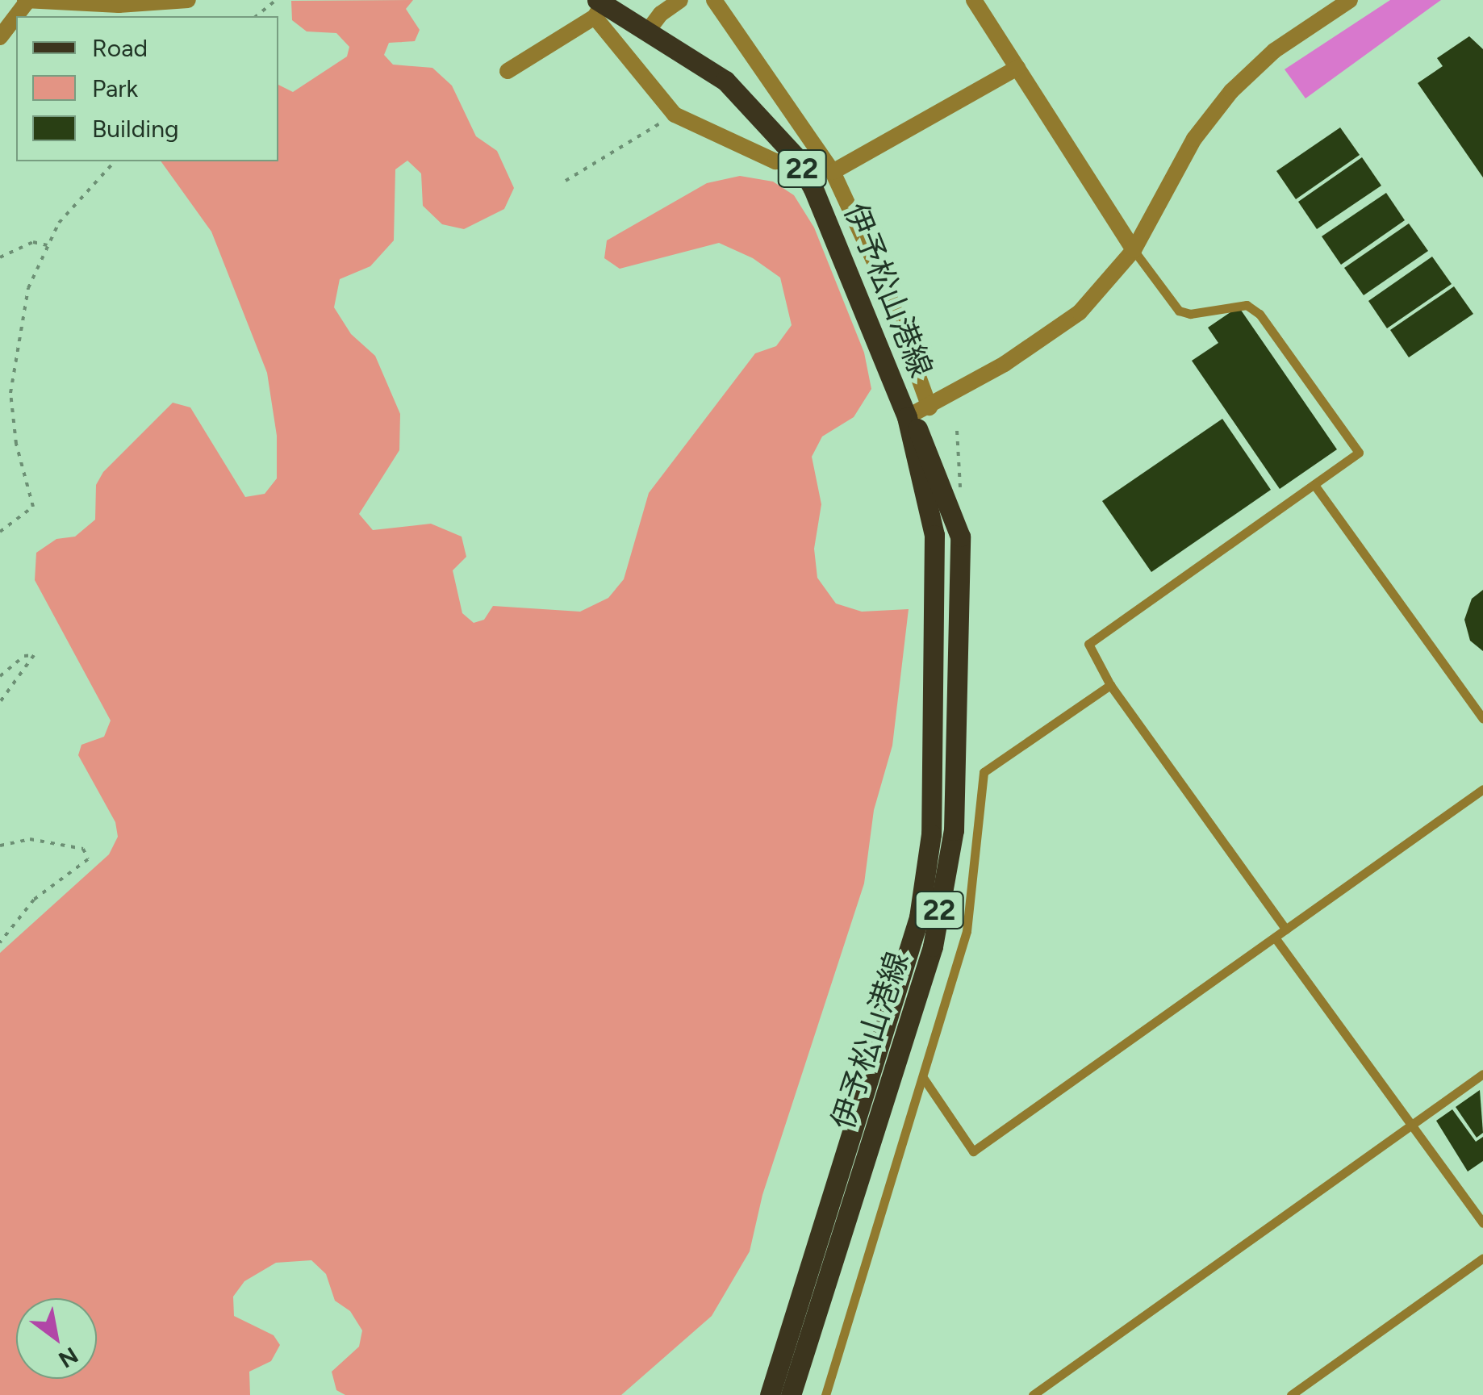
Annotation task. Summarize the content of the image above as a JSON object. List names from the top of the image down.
{
  "streets": {
    "main road": ["22", "伊予松山港線"]
  },
  "legend": ["Road", "Park", "Building"],
  "north": "bottom right"
}
